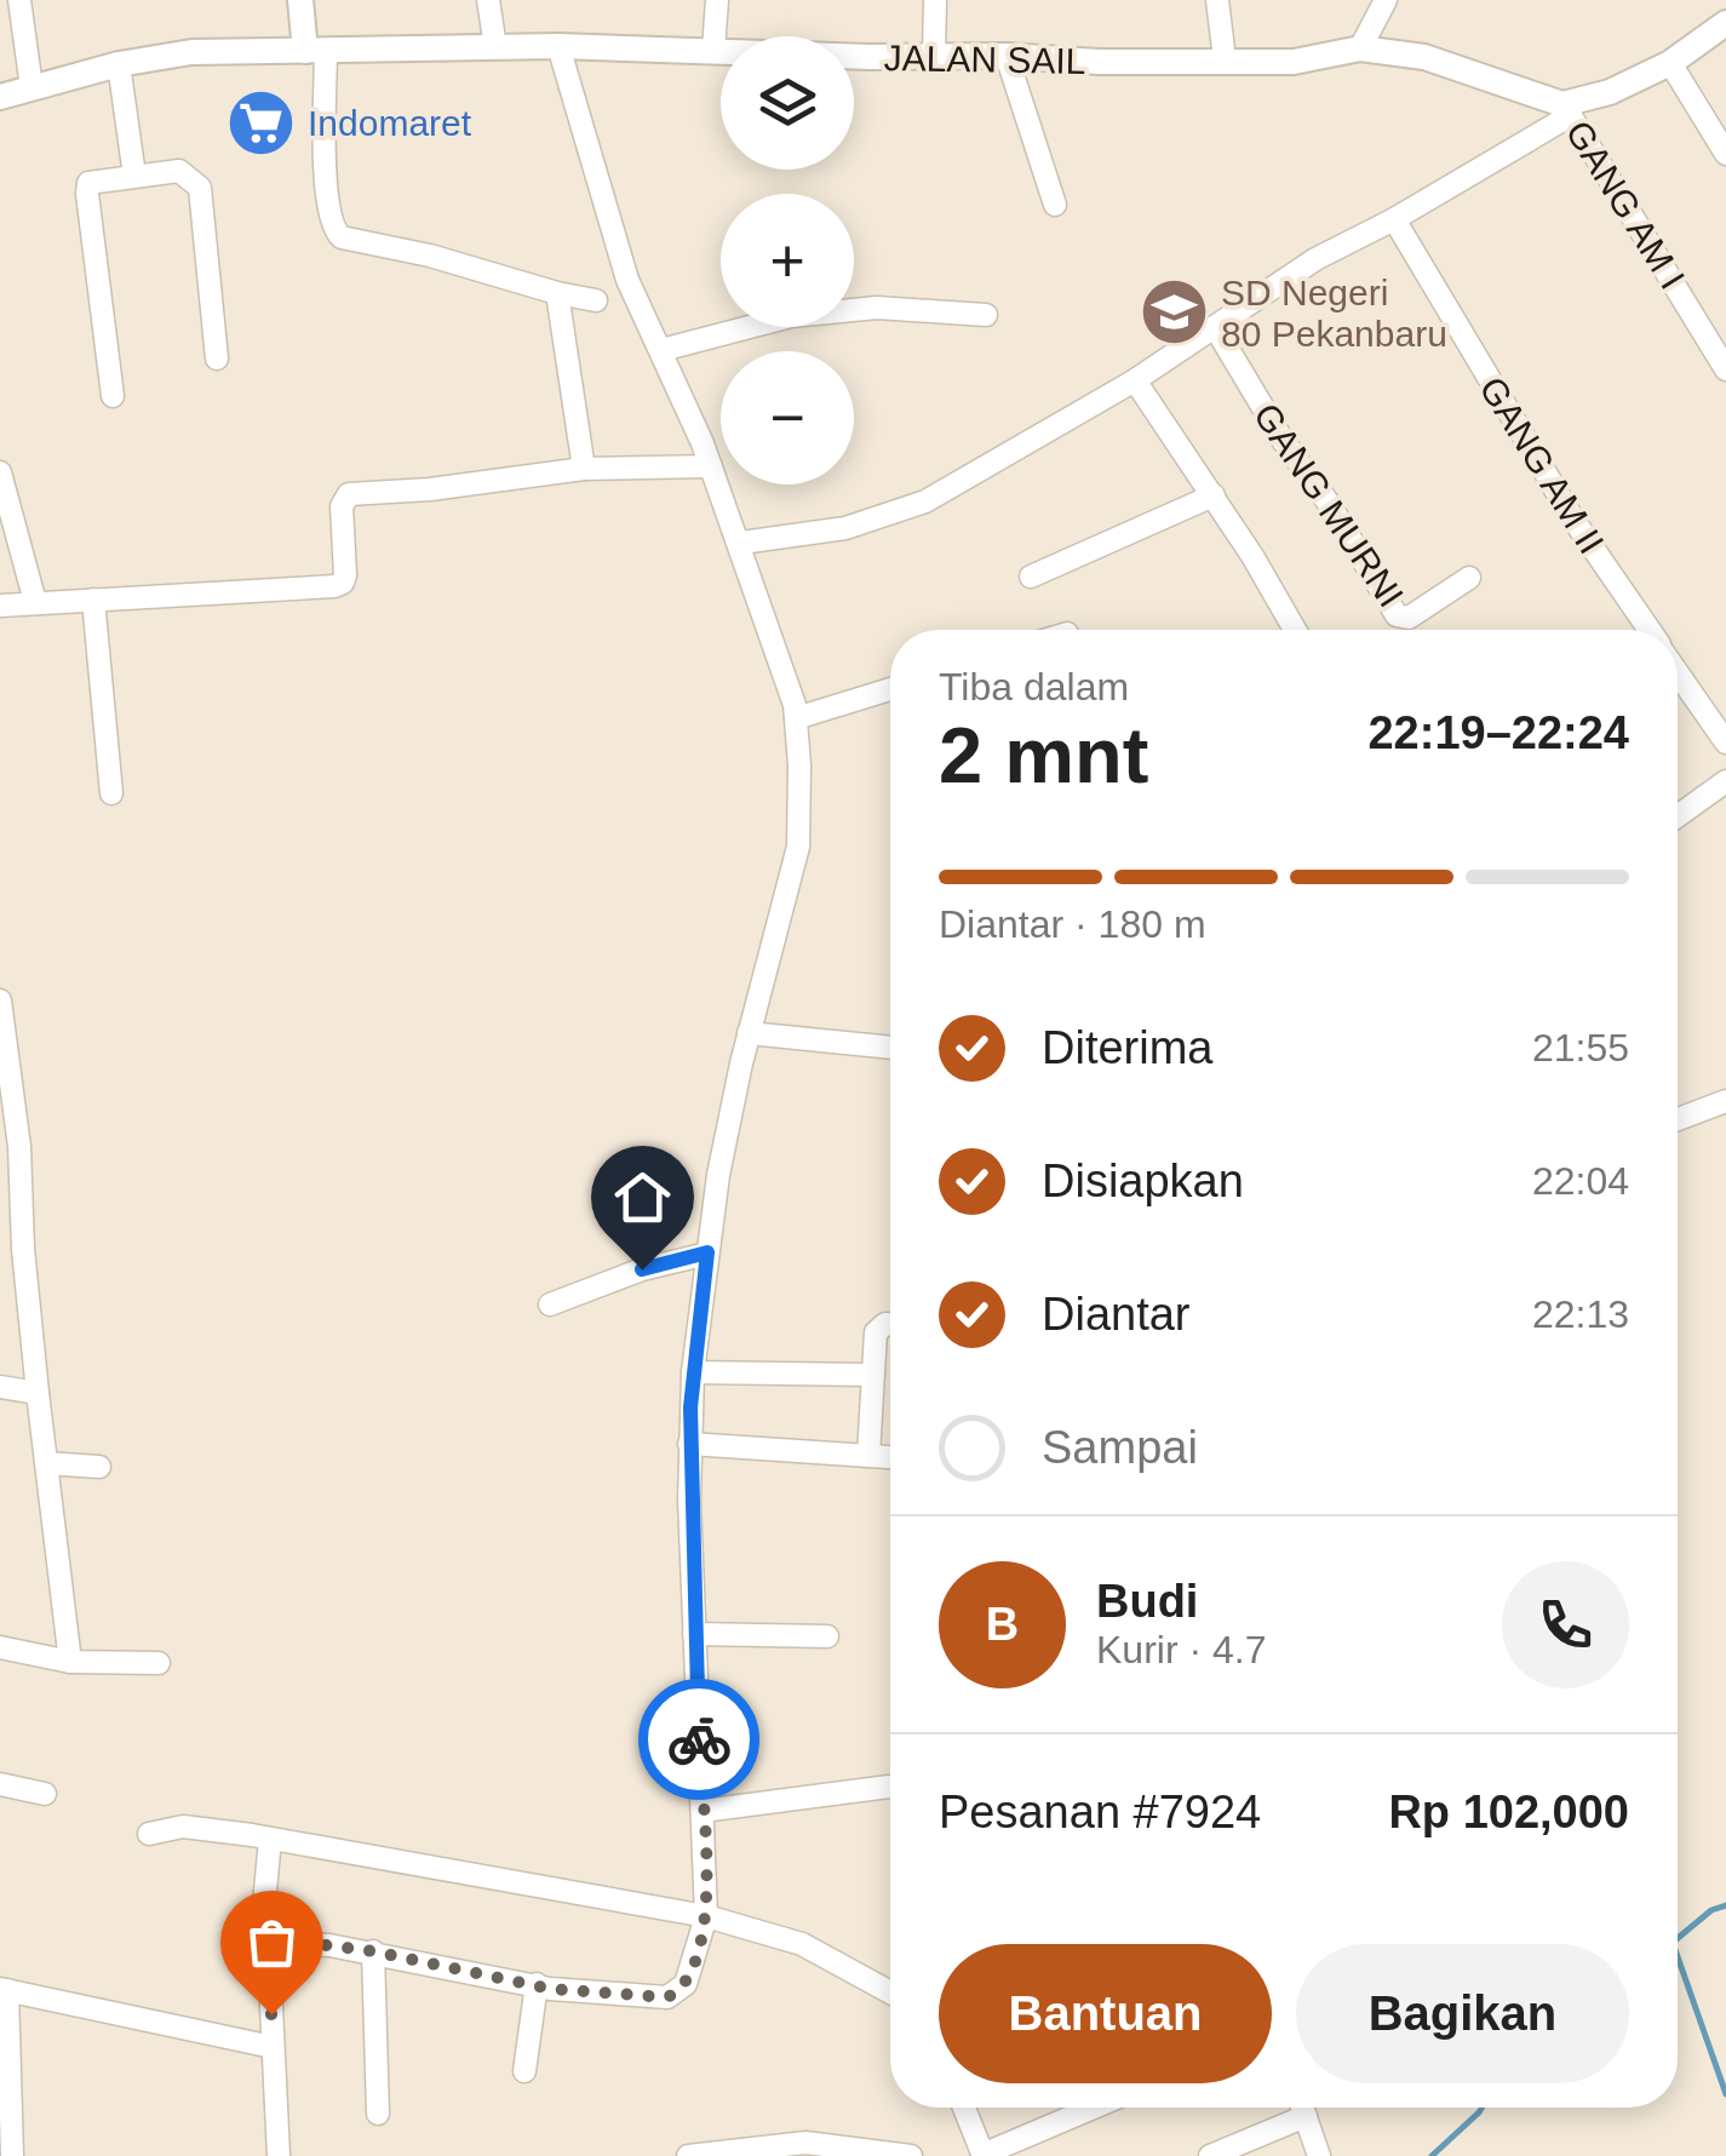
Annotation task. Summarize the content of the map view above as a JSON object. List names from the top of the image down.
{
  "streets": {
    "street": [
      "JALAN SAIL",
      "GANG AM I",
      "GANG AM II",
      "GANG MURNI"
    ]
  },
  "crossings": [
    ["JALAN SAIL", "GANG AM I"]
  ],
  "places": {
    "supermarket": ["Indomaret"],
    "school or university": ["SD Negeri 80 Pekanbaru"]
  },
  "page": {
    "map_buttons": ["+", "−"],
    "heading": ["2 mnt", "Tiba dalam", "22:19–22:24"],
    "panel": [
      "Budi",
      "Kurir · 4.7",
      "Pesanan #7924",
      "Rp 102,000"
    ],
    "bar": "Diantar · 180 m",
    "list": [
      ["Diterima", "21:55"],
      ["Disiapkan", "22:04"],
      ["Diantar", "22:13"],
      "Sampai"
    ],
    "round": "B",
    "buttons": ["Bantuan", "Bagikan"]
  }
}
